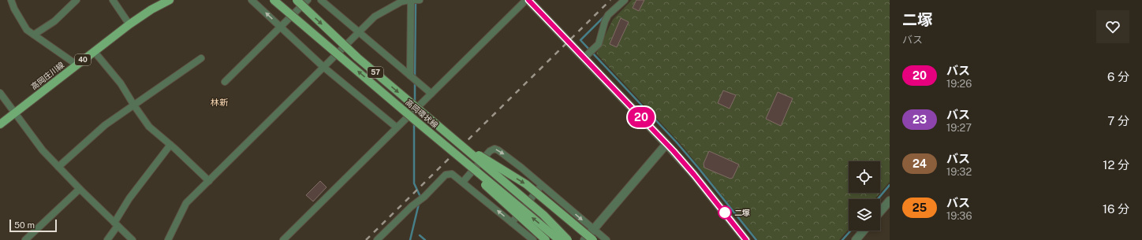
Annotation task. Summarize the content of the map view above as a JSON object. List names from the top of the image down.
{
  "streets": {
    "main road": [
      "40",
      "57",
      "高岡庄川線",
      "高岡環状線"
    ]
  },
  "crossings": [
    ["57", "高岡環状線"]
  ],
  "districts": ["林新"],
  "places": ["二塚"],
  "lines": ["bus line 20"],
  "scale_bar": "50 m",
  "page": {
    "on_map": "20",
    "heading": ["二塚", "バス"],
    "list": [
      {
        "mark": "20",
        "name": "バス",
        "note": "19:26",
        "value": "6 分"
      },
      {
        "mark": "23",
        "name": "バス",
        "note": "19:27",
        "value": "7 分"
      },
      {
        "mark": "24",
        "name": "バス",
        "note": "19:32",
        "value": "12 分"
      },
      {
        "mark": "25",
        "name": "バス",
        "note": "19:36",
        "value": "16 分"
      }
    ],
    "scale": "50 m"
  }
}
